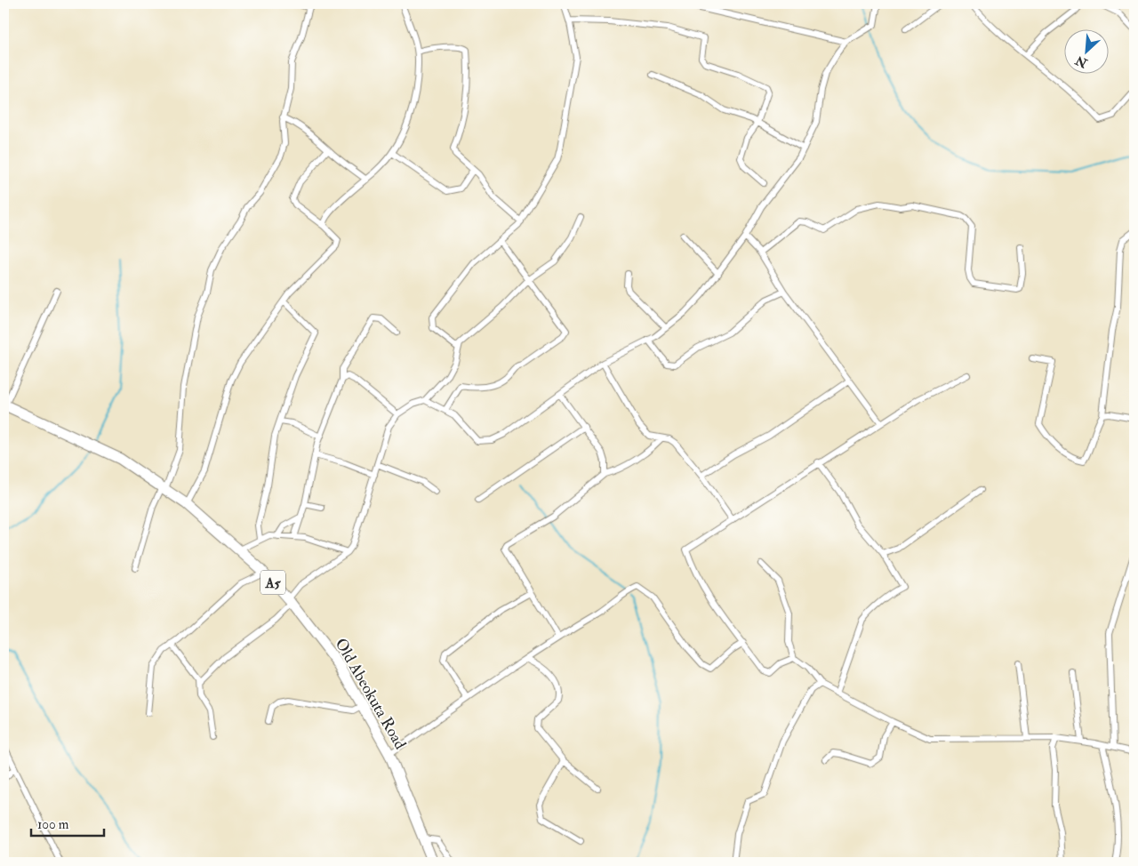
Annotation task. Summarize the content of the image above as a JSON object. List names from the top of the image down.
{
  "streets": {
    "highway": ["A5", "Old Abeokuta Road"]
  },
  "scale_bar": "100 m",
  "north": "bottom left"
}
